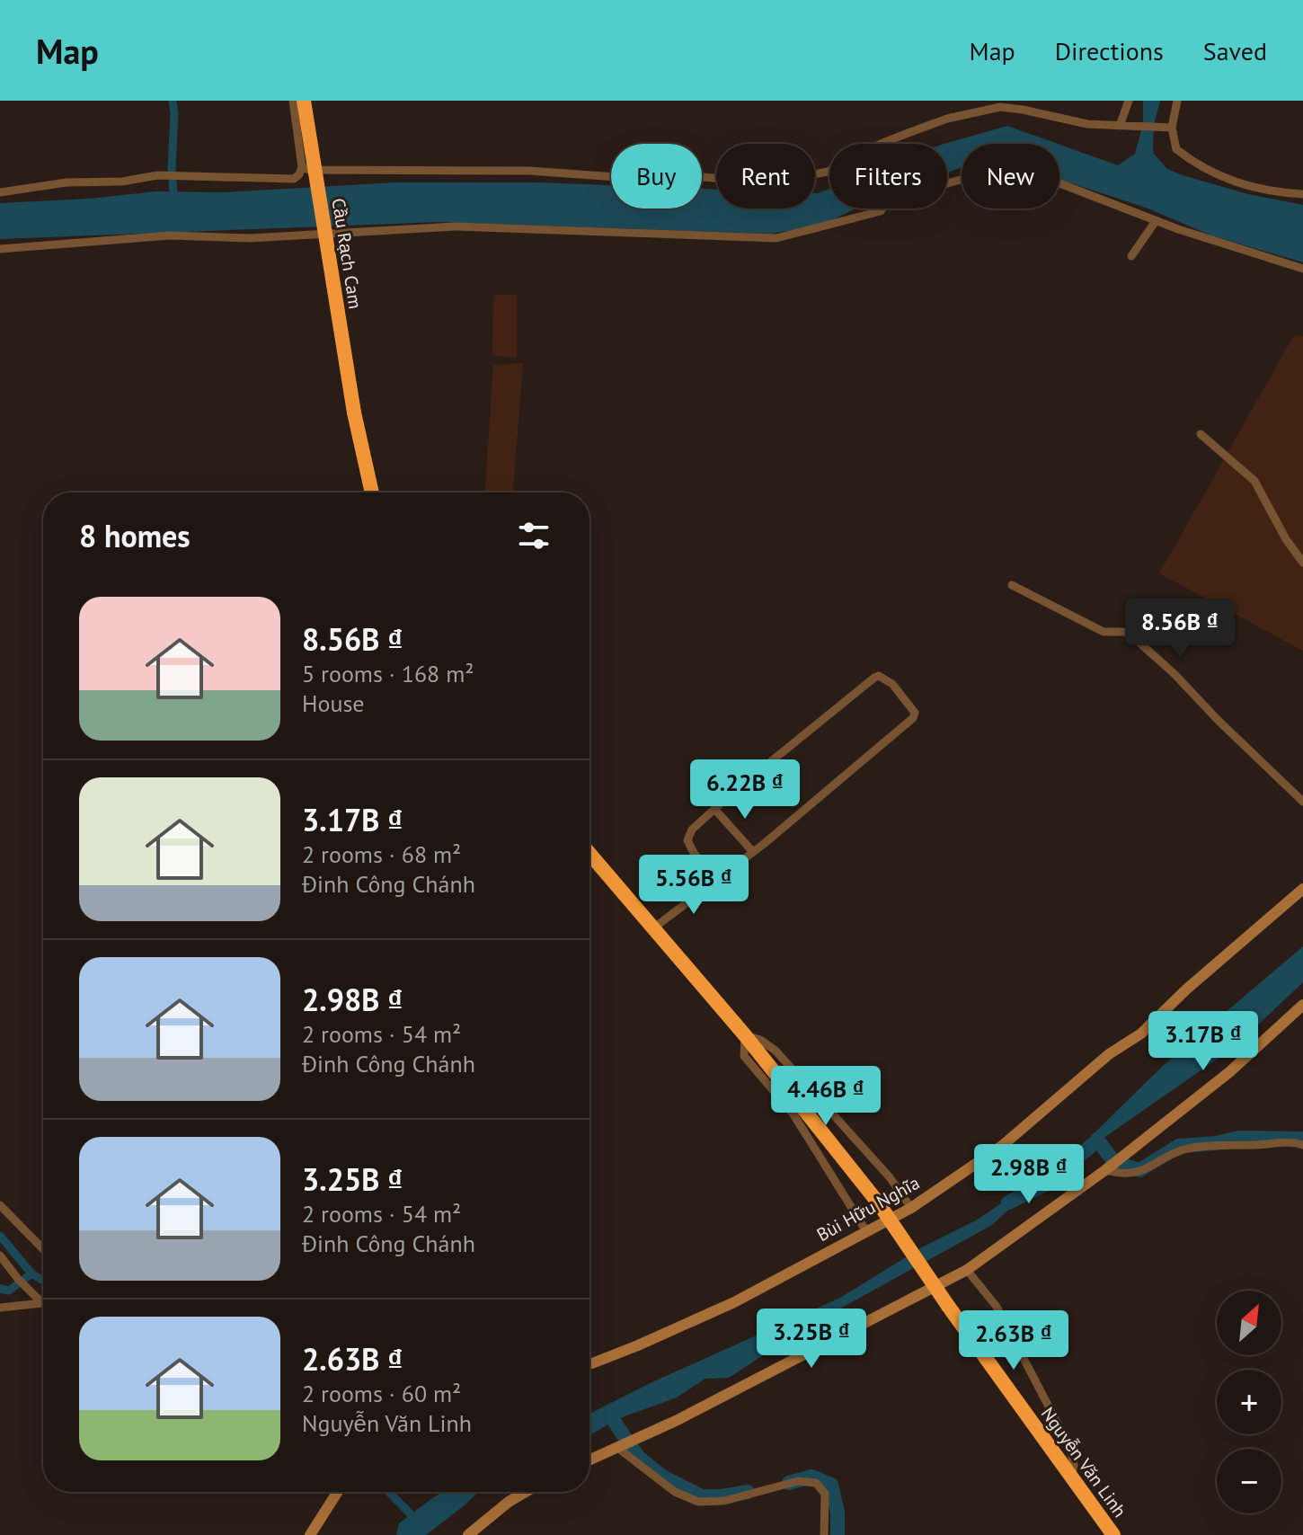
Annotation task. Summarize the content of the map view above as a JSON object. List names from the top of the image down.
{
  "streets": {
    "highway": ["Cầu Rạch Cam", "Nguyễn Văn Linh"],
    "main road": ["Bùi Hữu Nghĩa"]
  },
  "north": "top right",
  "page": {
    "header": "Map",
    "nav": ["Map", "Directions", "Saved"],
    "chip": [
      "Buy",
      "Rent",
      "Filters",
      "New"
    ],
    "heading": "8 homes",
    "list": [
      {
        "name": "8.56B ₫",
        "note": "5 rooms · 168 m² · House"
      },
      {
        "name": "3.17B ₫",
        "note": "2 rooms · 68 m² · Đinh Công Chánh"
      },
      {
        "name": "2.98B ₫",
        "note": "2 rooms · 54 m² · Đinh Công Chánh"
      },
      {
        "name": "3.25B ₫",
        "note": "2 rooms · 54 m² · Đinh Công Chánh"
      },
      {
        "name": "2.63B ₫",
        "note": "2 rooms · 60 m² · Nguyễn Văn Linh"
      }
    ],
    "price": [
      "8.56B ₫",
      "6.22B ₫",
      "5.56B ₫",
      "3.17B ₫",
      "4.46B ₫",
      "2.98B ₫",
      "3.25B ₫",
      "2.63B ₫"
    ],
    "map_buttons": ["+", "−"]
  }
}
